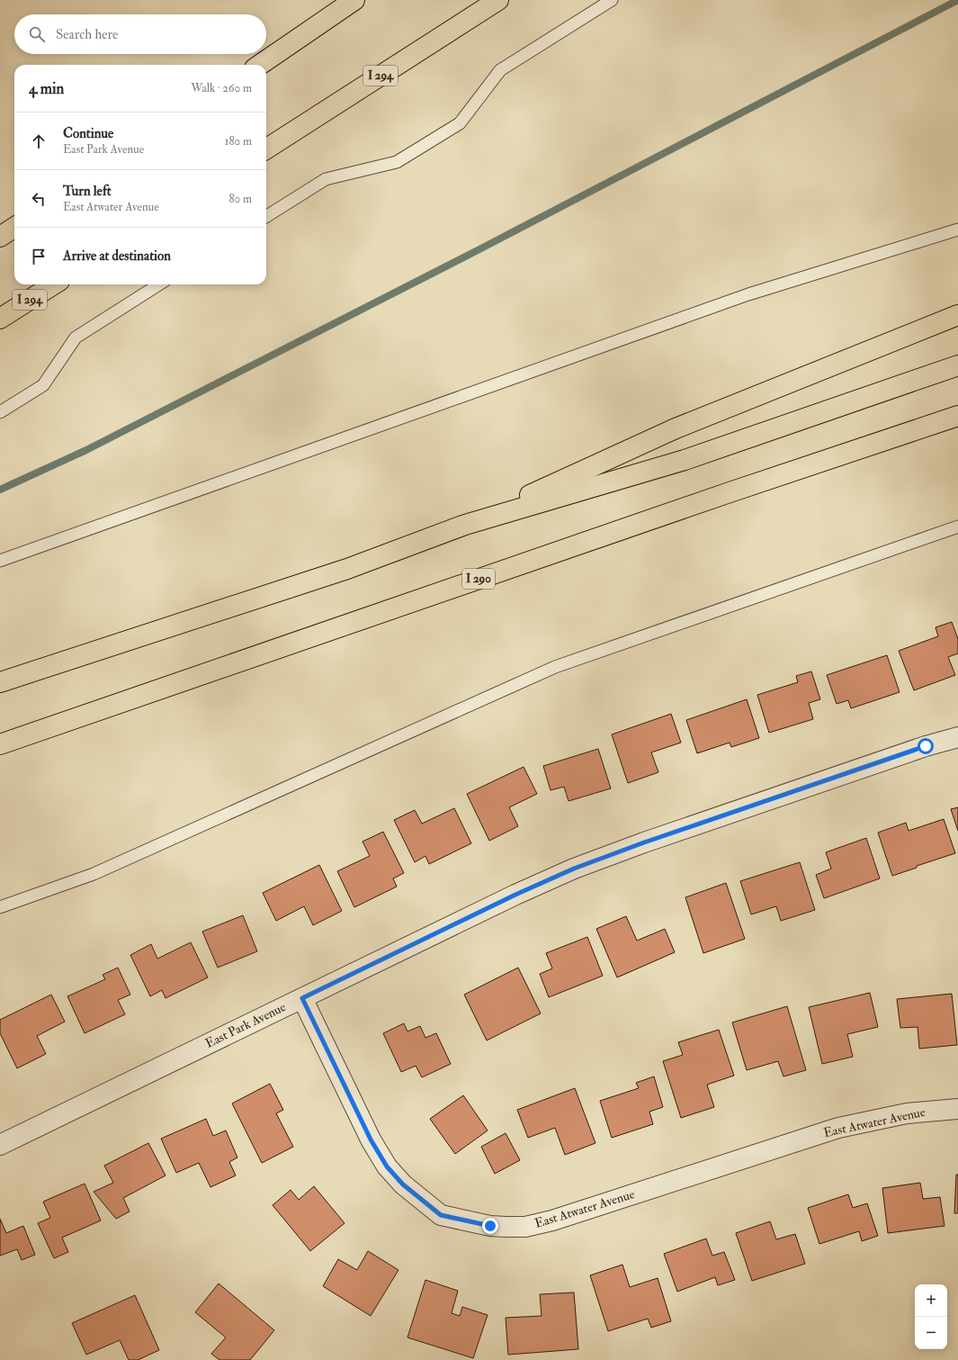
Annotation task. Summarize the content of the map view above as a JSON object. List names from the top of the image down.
{
  "streets": {
    "highway": ["I 294", "I 290"],
    "street": ["East Park Avenue", "East Atwater Avenue"]
  },
  "crossings": [
    ["East Park Avenue", "East Atwater Avenue"]
  ],
  "page": {
    "search": "Search here",
    "heading": ["4 min", "Walk · 260 m"],
    "list": [
      ["Continue", "East Park Avenue", "180 m"],
      ["Turn left", "East Atwater Avenue", "80 m"],
      "Arrive at destination"
    ],
    "map_buttons": ["+", "−"]
  }
}
